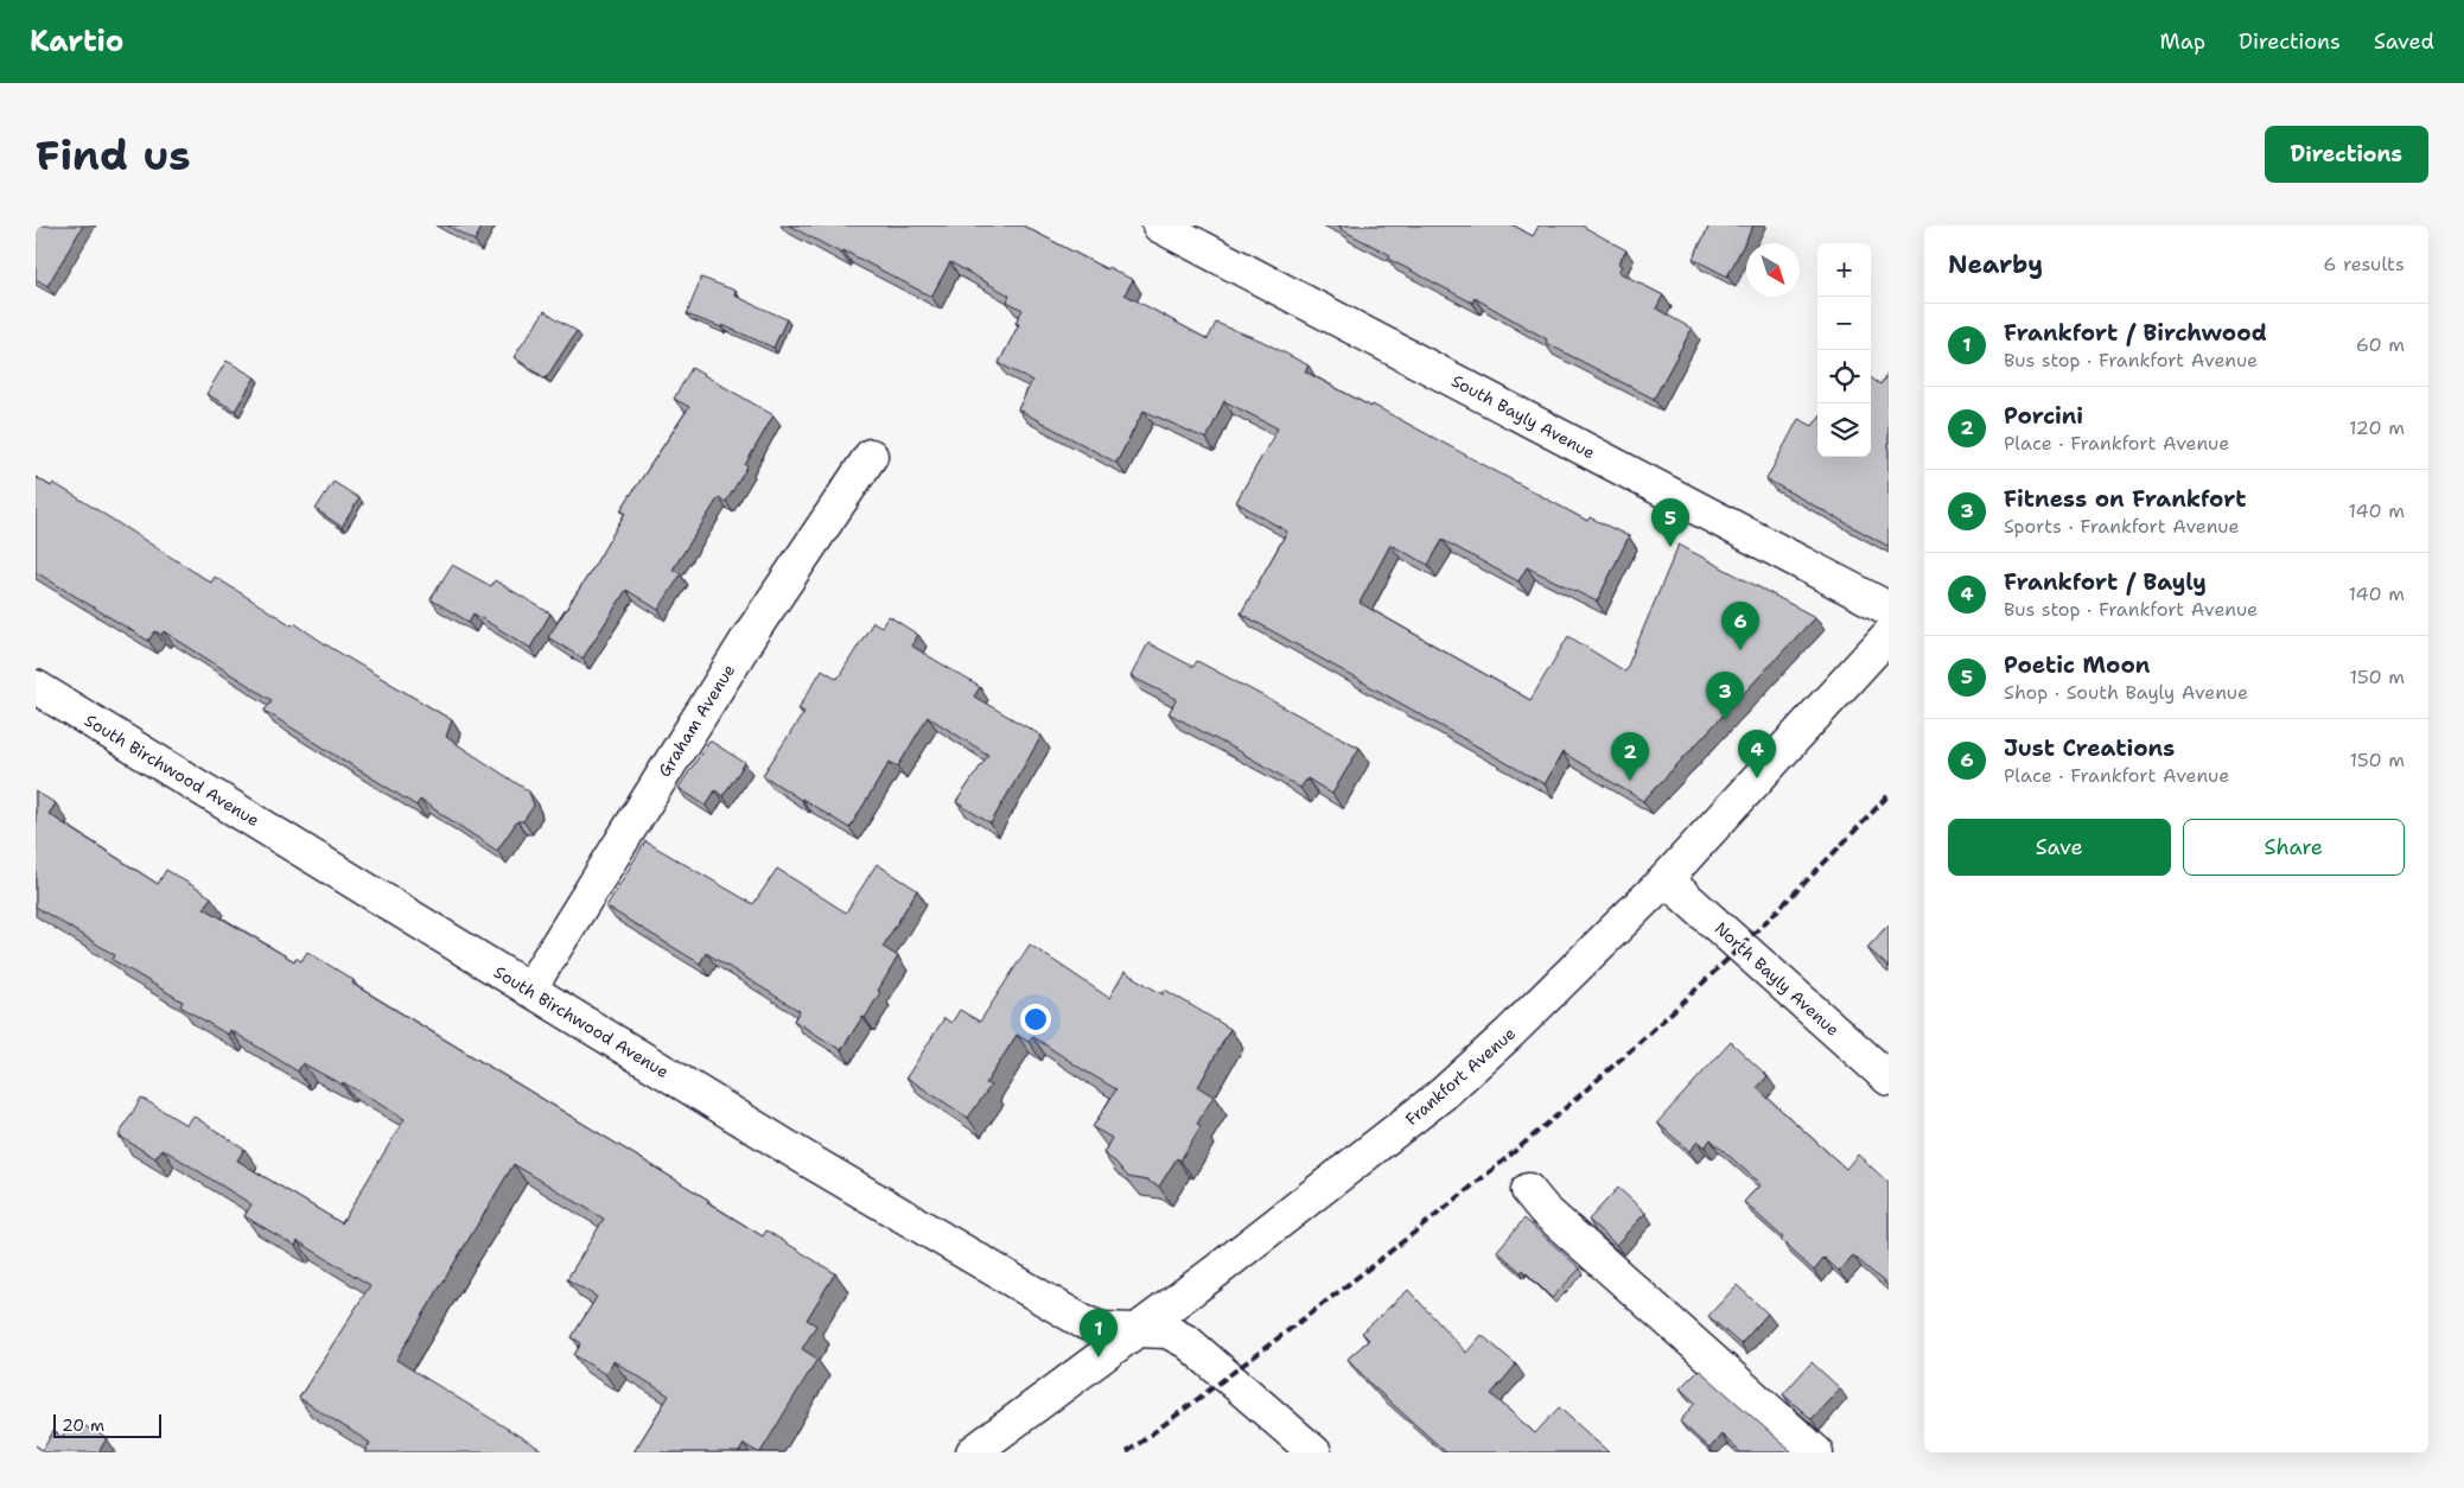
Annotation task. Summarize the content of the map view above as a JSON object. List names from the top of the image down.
{
  "streets": {
    "street": [
      "South Bayly Avenue",
      "Graham Avenue",
      "South Birchwood Avenue",
      "North Bayly Avenue",
      "Frankfort Avenue"
    ]
  },
  "crossings": [
    ["Graham Avenue", "South Birchwood Avenue"],
    ["South Birchwood Avenue", "Frankfort Avenue"],
    ["North Bayly Avenue", "Frankfort Avenue"]
  ],
  "scale_bar": "20 m",
  "north": "bottom right",
  "page": {
    "header": "Kartio",
    "nav": ["Map", "Directions", "Saved"],
    "buttons": [
      "Directions",
      ["Save", "Share"]
    ],
    "title": "Find us",
    "heading": ["Nearby", "6 results"],
    "map_buttons": ["+", "−"],
    "list": [
      {
        "mark": "1",
        "name": "Frankfort / Birchwood",
        "note": "Bus stop · Frankfort Avenue",
        "value": "60 m"
      },
      {
        "mark": "2",
        "name": "Porcini",
        "note": "Place · Frankfort Avenue",
        "value": "120 m"
      },
      {
        "mark": "3",
        "name": "Fitness on Frankfort",
        "note": "Sports · Frankfort Avenue",
        "value": "140 m"
      },
      {
        "mark": "4",
        "name": "Frankfort / Bayly",
        "note": "Bus stop · Frankfort Avenue",
        "value": "140 m"
      },
      {
        "mark": "5",
        "name": "Poetic Moon",
        "note": "Shop · South Bayly Avenue",
        "value": "150 m"
      },
      {
        "mark": "6",
        "name": "Just Creations",
        "note": "Place · Frankfort Avenue",
        "value": "150 m"
      }
    ],
    "pins": [
      "5",
      "6",
      "3",
      "4",
      "2",
      "1"
    ],
    "scale": "20 m"
  }
}
